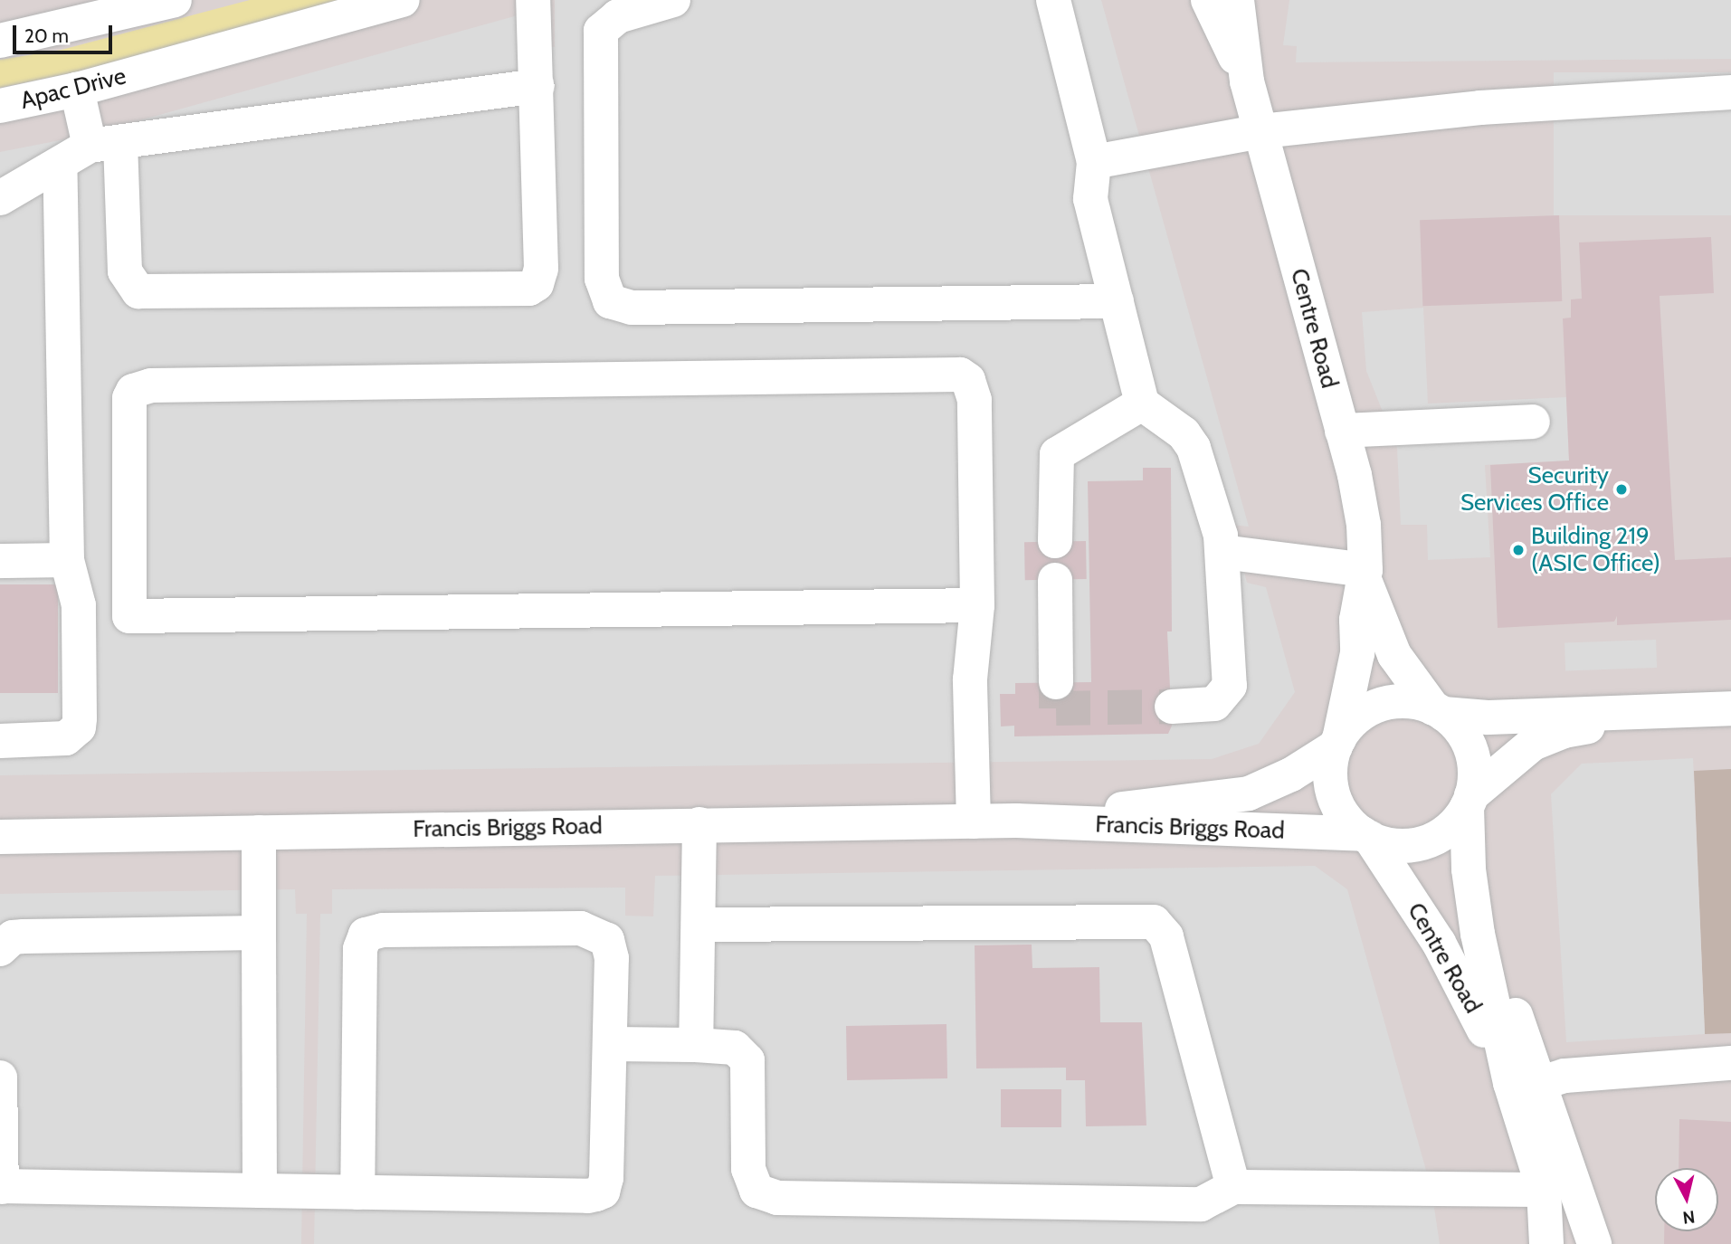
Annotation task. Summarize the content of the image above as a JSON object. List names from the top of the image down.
{
  "streets": {
    "street": ["Apac Drive", "Centre Road", "Francis Briggs Road"]
  },
  "crossings": [
    ["Centre Road", "Francis Briggs Road"]
  ],
  "places": ["Security Services Office", "Building 219 (ASIC Office)"],
  "scale_bar": "20 m",
  "north": "bottom"
}
